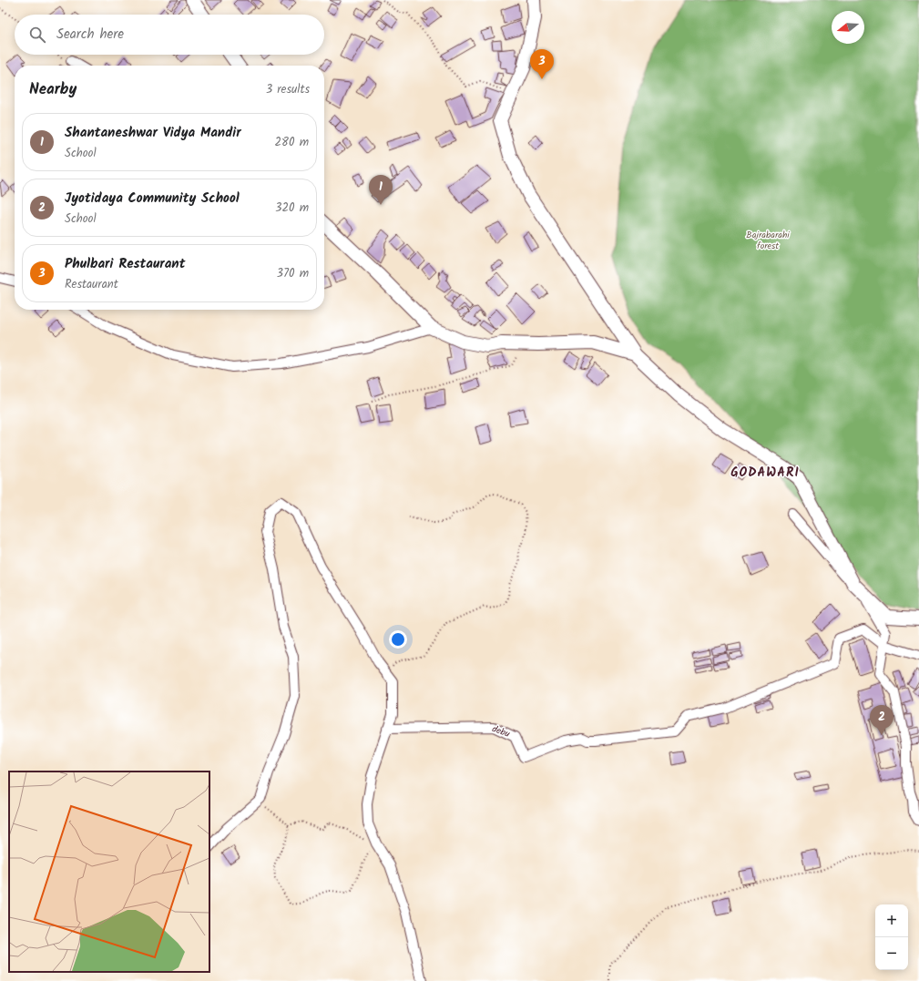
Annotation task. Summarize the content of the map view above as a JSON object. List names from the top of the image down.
{
  "streets": {
    "street": ["debu"]
  },
  "districts": ["GODAWARI"],
  "parks": ["Bajrabarahi forest"],
  "north": "left",
  "page": {
    "search": "Search here",
    "pins": ["3", "1", "2"],
    "heading": ["Nearby", "3 results"],
    "list": [
      {
        "mark": "1",
        "name": "Shantaneshwar Vidya Mandir",
        "note": "School",
        "value": "280 m"
      },
      {
        "mark": "2",
        "name": "Jyotidaya Community School",
        "note": "School",
        "value": "320 m"
      },
      {
        "mark": "3",
        "name": "Phulbari Restaurant",
        "note": "Restaurant",
        "value": "370 m"
      }
    ],
    "map_buttons": ["+", "−"]
  }
}
